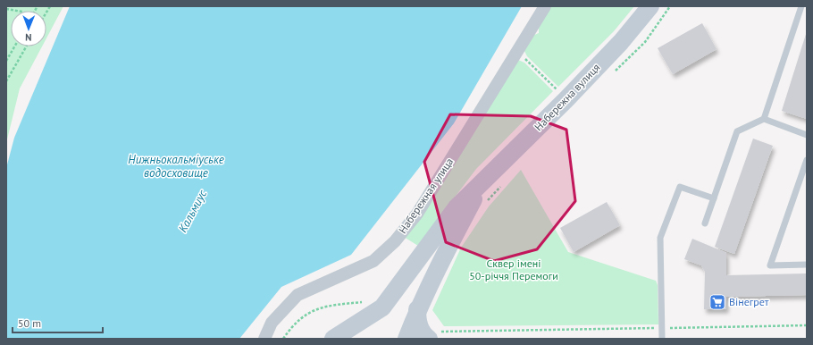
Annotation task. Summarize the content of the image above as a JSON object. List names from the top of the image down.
{
  "streets": {
    "street": ["Набережна вулиця", "Набережная улица"]
  },
  "water": ["Нижньокальміуське водосховище", "Кальмиус"],
  "parks": ["Сквер імені 50-річчя Перемоги"],
  "places": {
    "supermarket": ["Вінегрет"]
  },
  "scale_bar": "50 m",
  "north": "bottom"
}
